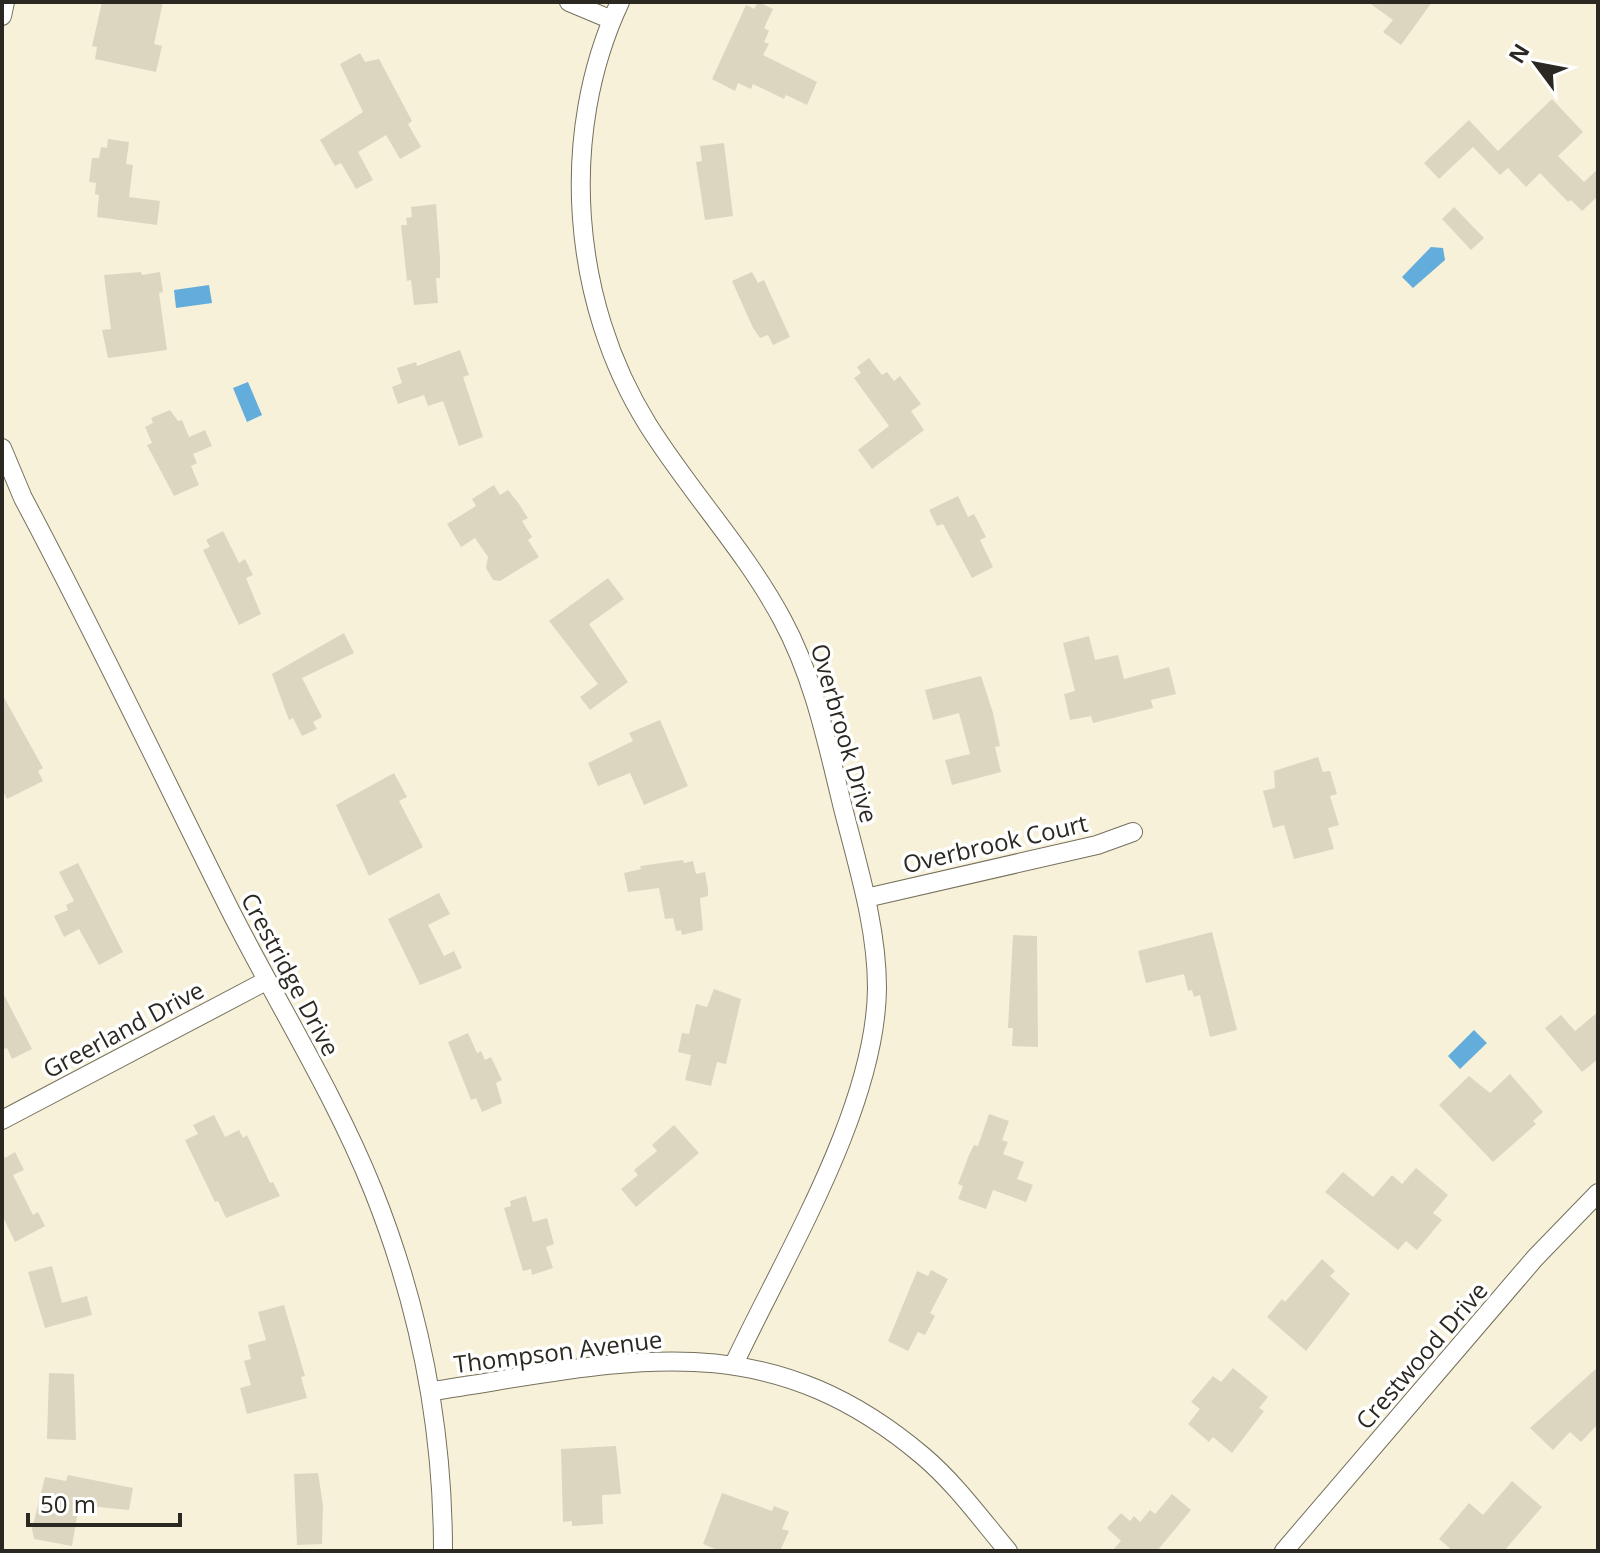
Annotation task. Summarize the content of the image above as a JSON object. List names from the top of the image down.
{
  "streets": {
    "street": [
      "Overbrook Drive",
      "Overbrook Court",
      "Crestridge Drive",
      "Greerland Drive",
      "Thompson Avenue",
      "Crestwood Drive"
    ]
  },
  "crossings": [
    ["Overbrook Drive", "Overbrook Court"],
    ["Overbrook Drive", "Thompson Avenue"],
    ["Crestridge Drive", "Greerland Drive"],
    ["Crestridge Drive", "Thompson Avenue"]
  ],
  "scale_bar": "50 m",
  "north": "top left"
}
